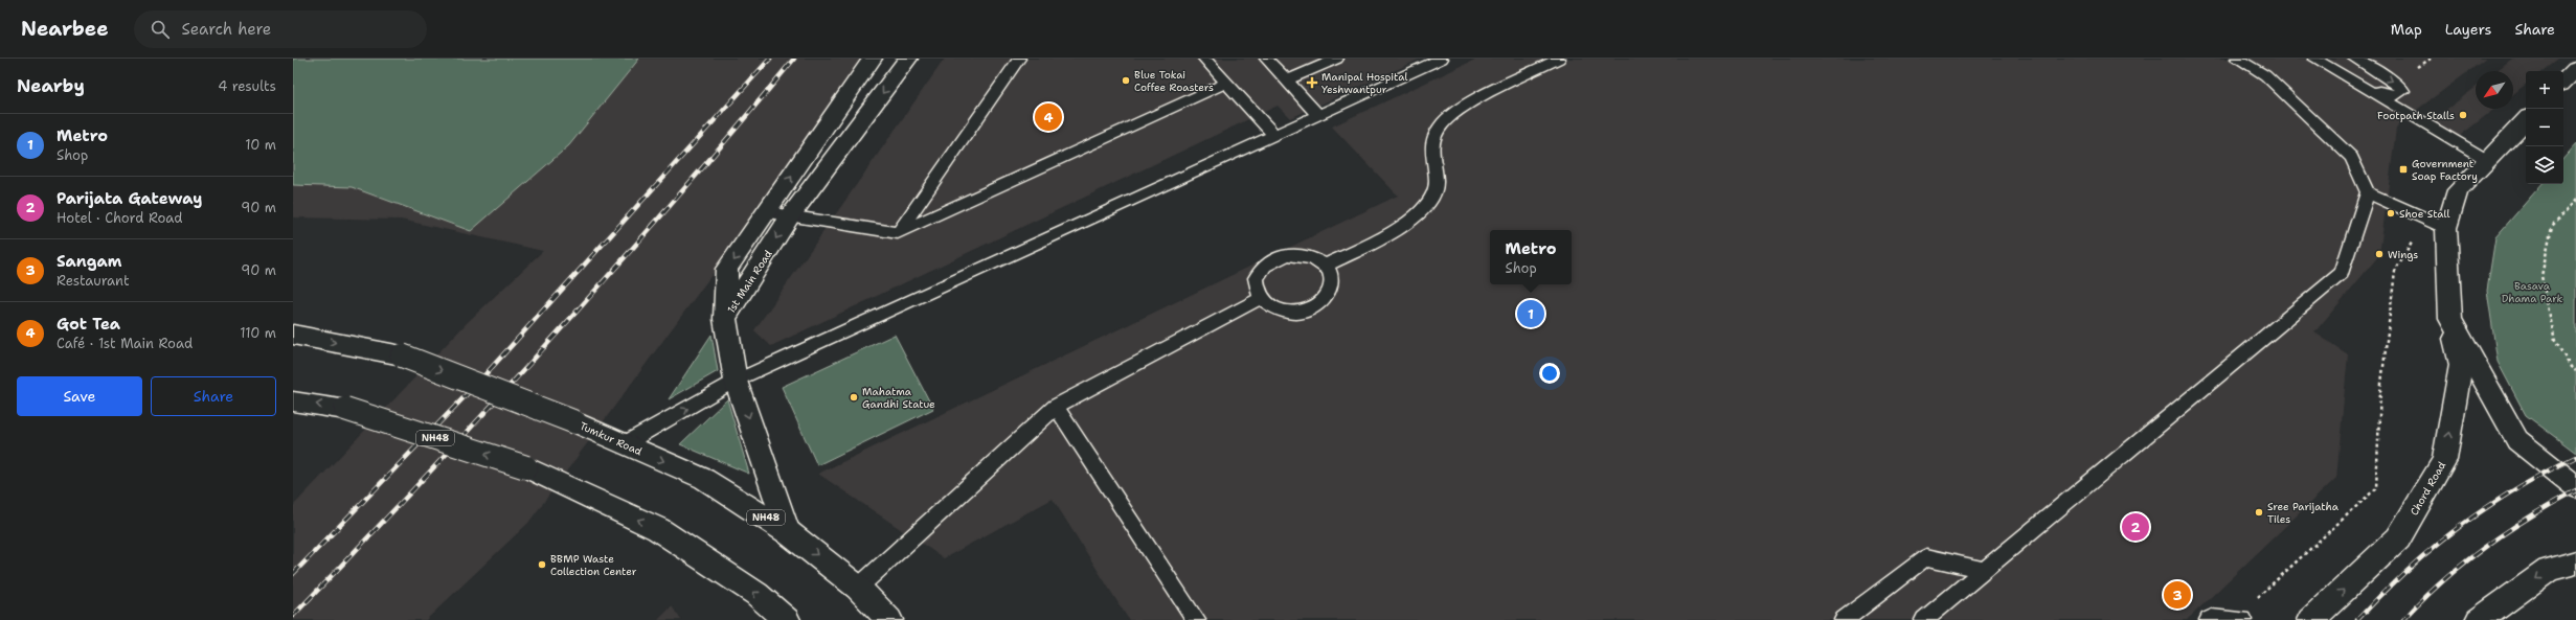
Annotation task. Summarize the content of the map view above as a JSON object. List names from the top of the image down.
{
  "streets": {
    "main road": [
      "1st Main Road",
      "NH48",
      "Tumkur Road",
      "Chord Road"
    ]
  },
  "one_way": ["Chord Road"],
  "parks": ["Basava Dhama Park"],
  "places": {
    "other": [
      "Blue Tokai Coffee Roasters",
      "Footpath Stalls",
      "Shoe Stall",
      "Wings",
      "Mahatma Gandhi Statue",
      "Sree Parijatha Tiles",
      "BBMP Waste Collection Center"
    ],
    "health": ["Manipal Hospital Yeshwantpur"],
    "transit": ["Government Soap Factory"]
  },
  "north": "bottom left",
  "page": {
    "header": "Nearbee",
    "search": "Search here",
    "nav": ["Map", "Layers", "Share"],
    "heading": ["Nearby", "4 results"],
    "map_buttons": ["+", "−"],
    "pins": [
      "4",
      "1",
      "2",
      "3"
    ],
    "list": [
      {
        "mark": "1",
        "name": "Metro",
        "note": "Shop",
        "value": "10 m"
      },
      {
        "mark": "2",
        "name": "Parijata Gateway",
        "note": "Hotel · Chord Road",
        "value": "90 m"
      },
      {
        "mark": "3",
        "name": "Sangam",
        "note": "Restaurant",
        "value": "90 m"
      },
      {
        "mark": "4",
        "name": "Got Tea",
        "note": "Café · 1st Main Road",
        "value": "110 m"
      }
    ],
    "popup": ["Metro", "Shop"],
    "buttons": ["Save", "Share"]
  }
}
